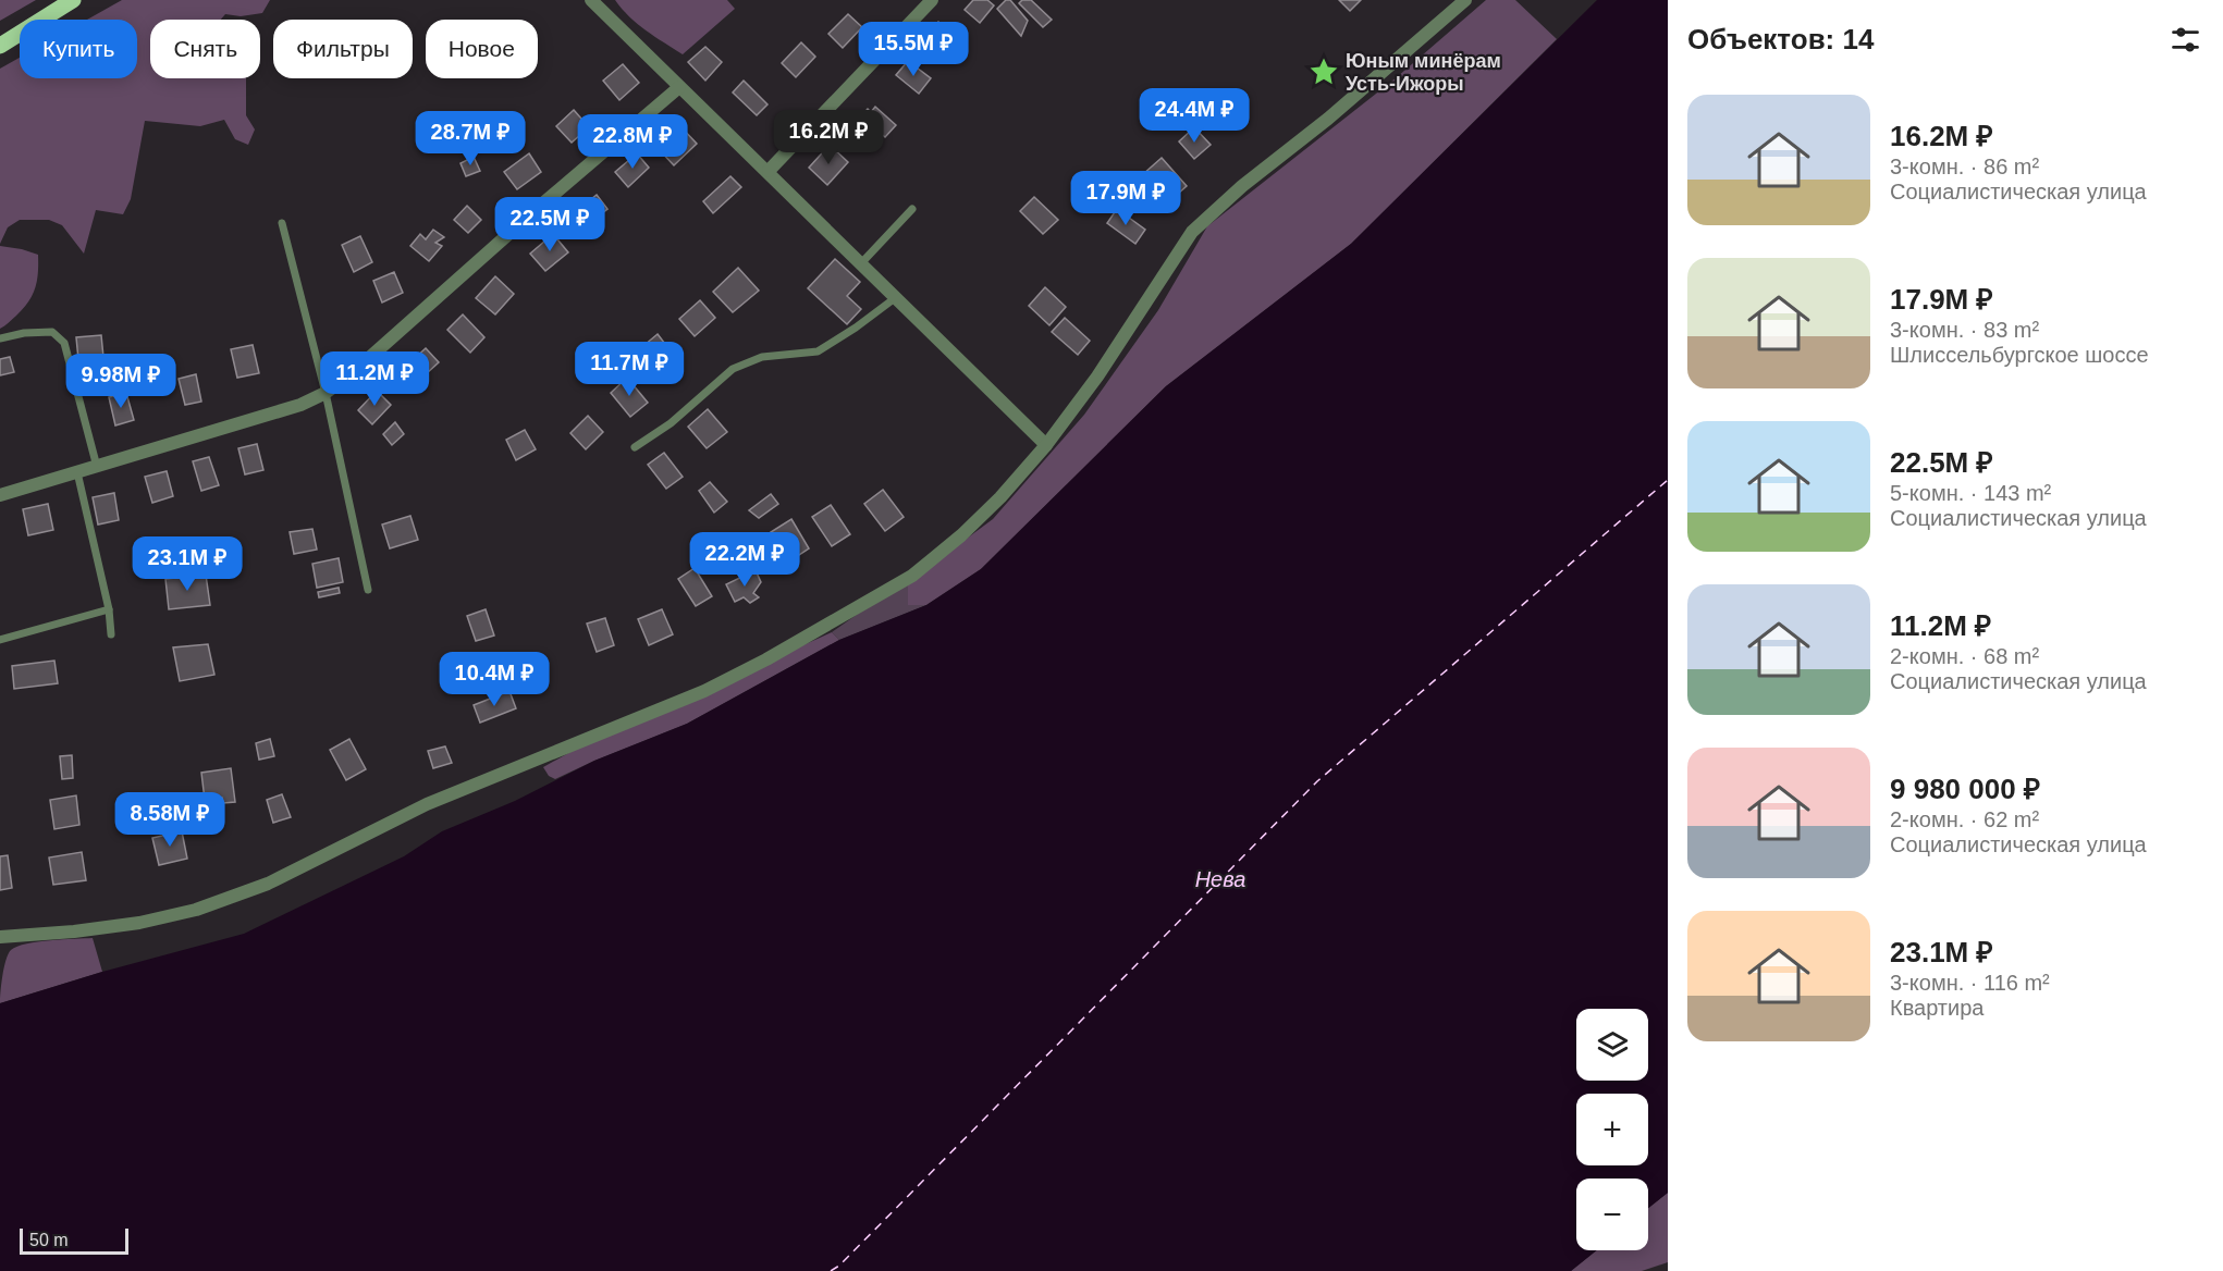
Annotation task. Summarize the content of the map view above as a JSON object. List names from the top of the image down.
{
  "water": ["Нева"],
  "places": {
    "place": ["Юным минёрам Усть-Ижоры"]
  },
  "scale_bar": "50 m",
  "page": {
    "heading": "Объектов: 14",
    "chip": [
      "Купить",
      "Снять",
      "Фильтры",
      "Новое"
    ],
    "price": [
      "15.5M ₽",
      "24.4M ₽",
      "16.2M ₽",
      "28.7M ₽",
      "22.8M ₽",
      "17.9M ₽",
      "22.5M ₽",
      "11.7M ₽",
      "11.2M ₽",
      "9.98M ₽",
      "22.2M ₽",
      "23.1M ₽",
      "10.4M ₽",
      "8.58M ₽"
    ],
    "list": [
      {
        "name": "16.2M ₽",
        "note": "3-комн. · 86 m² · Социалистическая улица"
      },
      {
        "name": "17.9M ₽",
        "note": "3-комн. · 83 m² · Шлиссельбургское шоссе"
      },
      {
        "name": "22.5M ₽",
        "note": "5-комн. · 143 m² · Социалистическая улица"
      },
      {
        "name": "11.2M ₽",
        "note": "2-комн. · 68 m² · Социалистическая улица"
      },
      {
        "name": "9 980 000 ₽",
        "note": "2-комн. · 62 m² · Социалистическая улица"
      },
      {
        "name": "23.1M ₽",
        "note": "3-комн. · 116 m² · Квартира"
      }
    ],
    "map_buttons": ["+", "−"],
    "scale": "50 m"
  }
}
